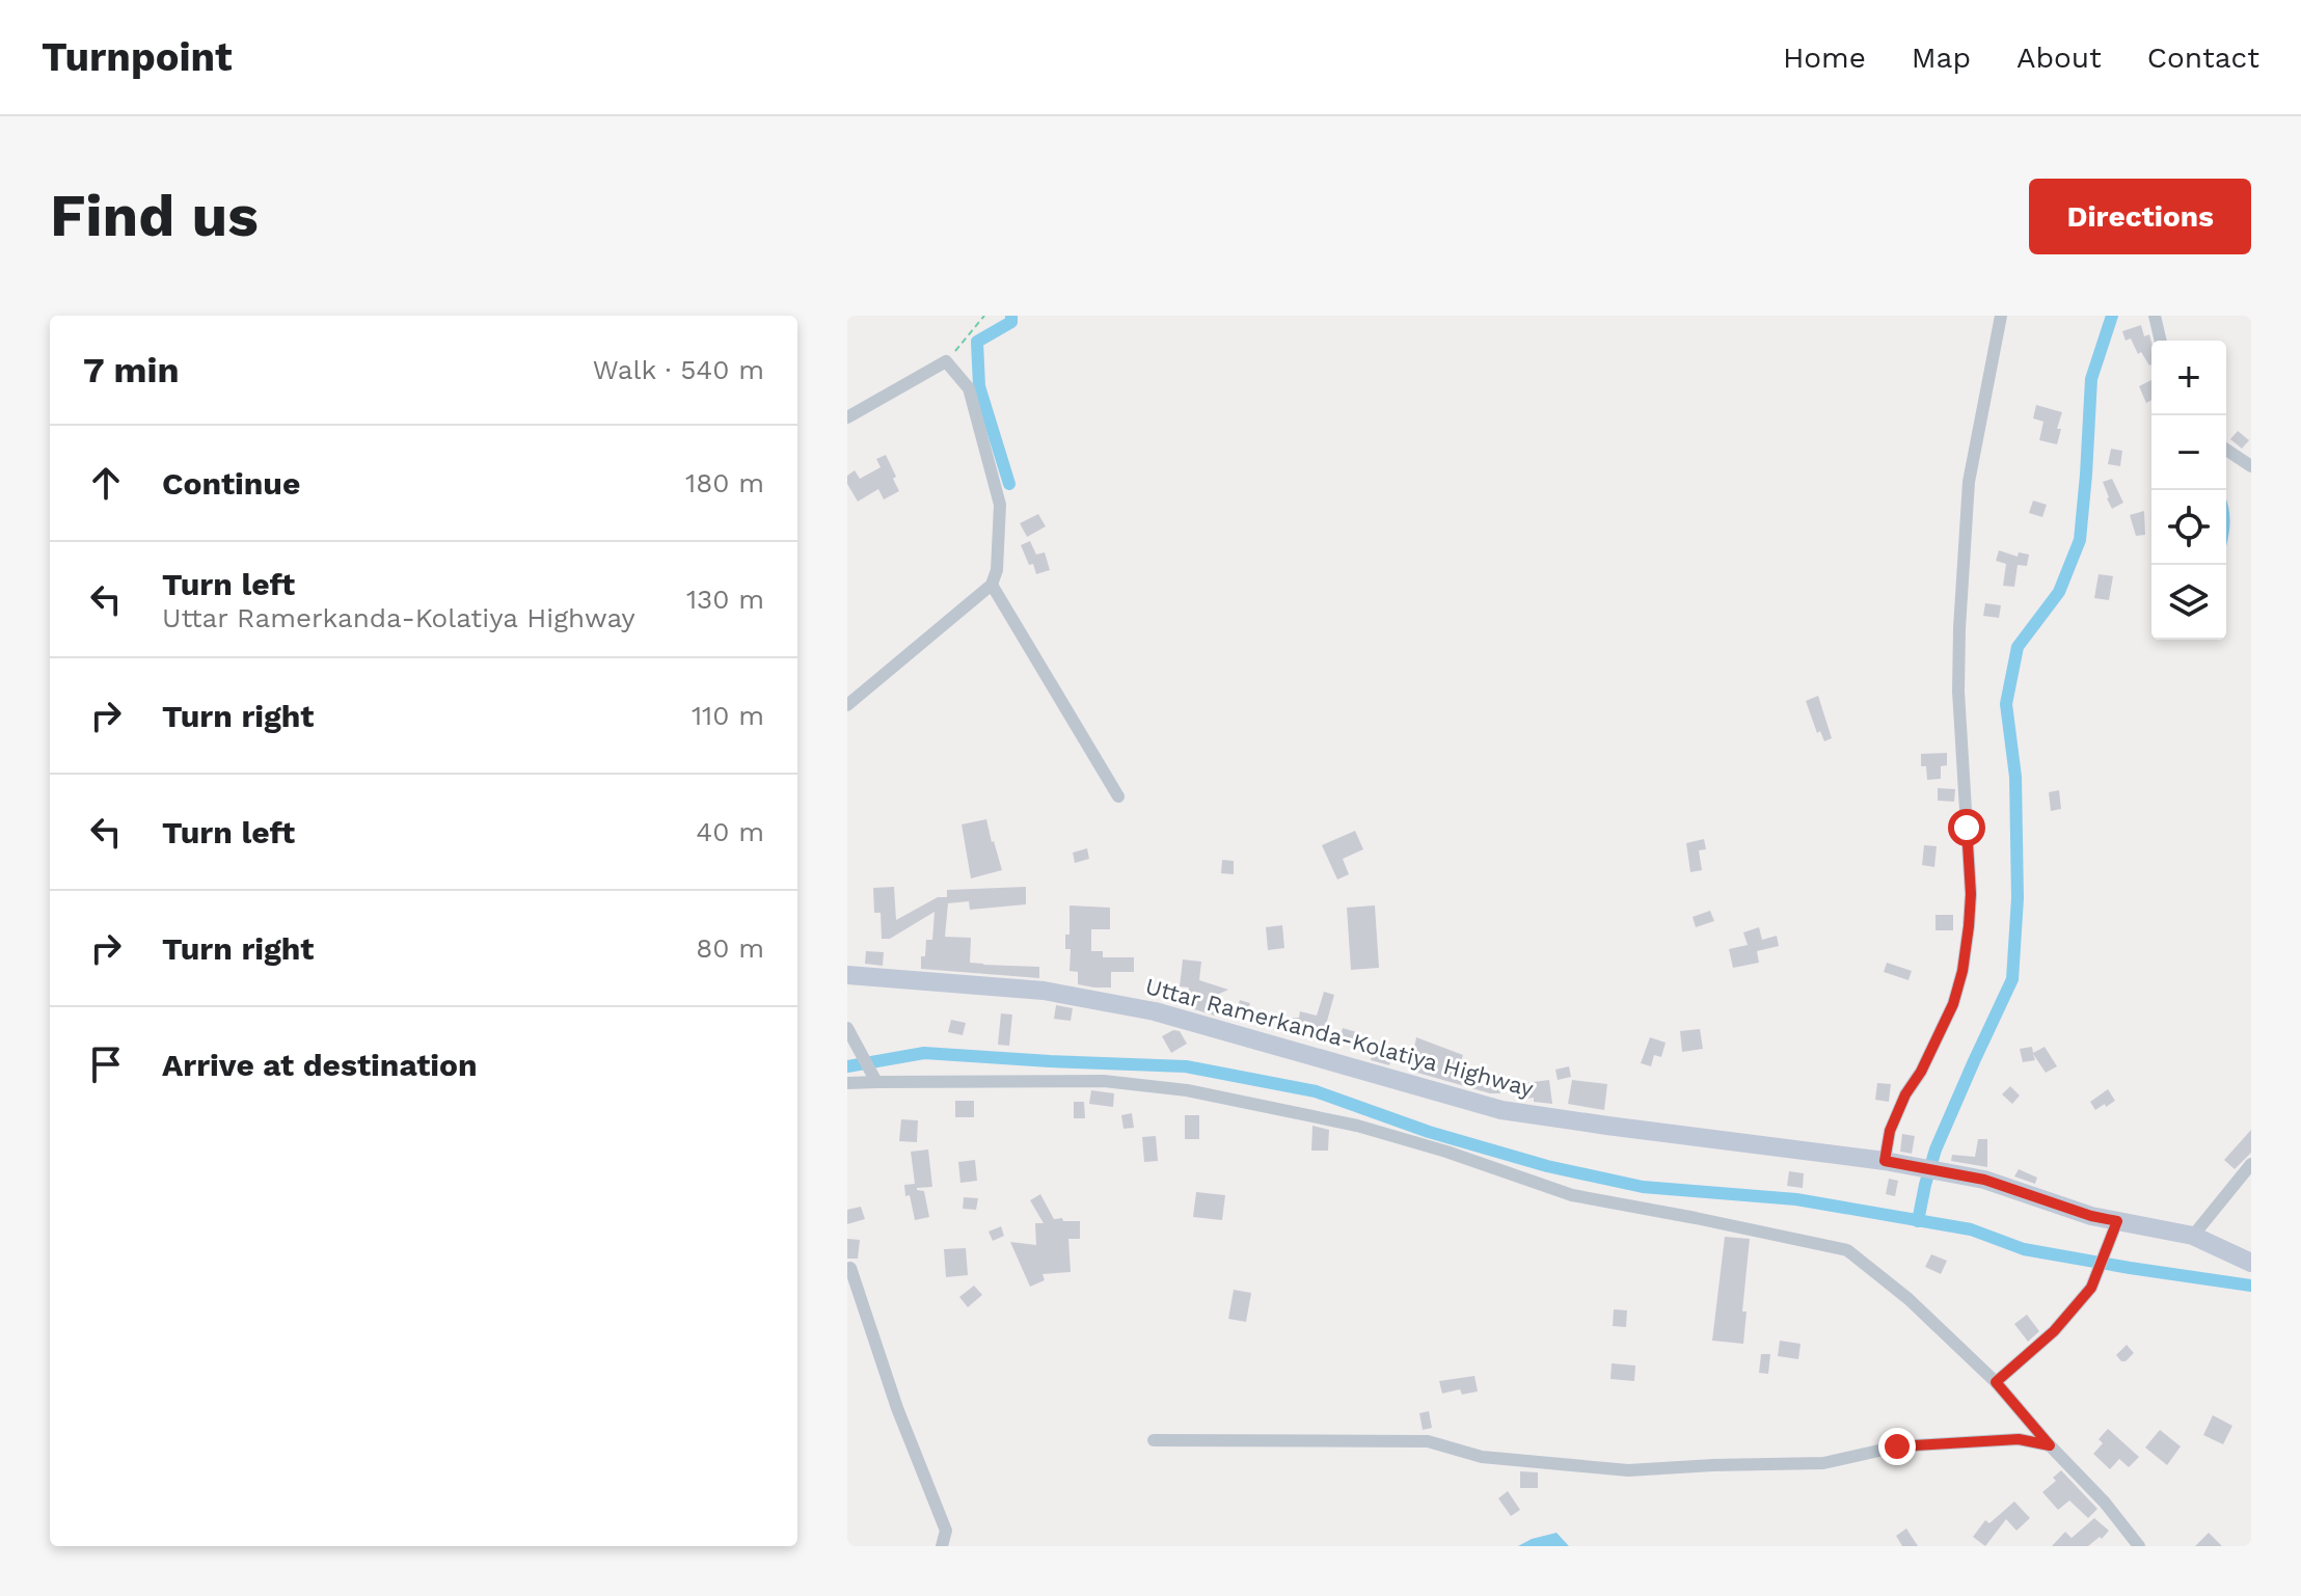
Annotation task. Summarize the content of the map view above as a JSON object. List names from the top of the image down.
{
  "streets": {
    "street": ["Uttar Ramerkanda-Kolatiya Highway"]
  },
  "page": {
    "header": "Turnpoint",
    "nav": [
      "Home",
      "Map",
      "About",
      "Contact"
    ],
    "buttons": "Directions",
    "title": "Find us",
    "heading": ["7 min", "Walk · 540 m"],
    "map_buttons": ["+", "−"],
    "list": [
      ["Continue", "180 m"],
      ["Turn left", "Uttar Ramerkanda-Kolatiya Highway", "130 m"],
      ["Turn right", "110 m"],
      ["Turn left", "40 m"],
      ["Turn right", "80 m"],
      "Arrive at destination"
    ]
  }
}
